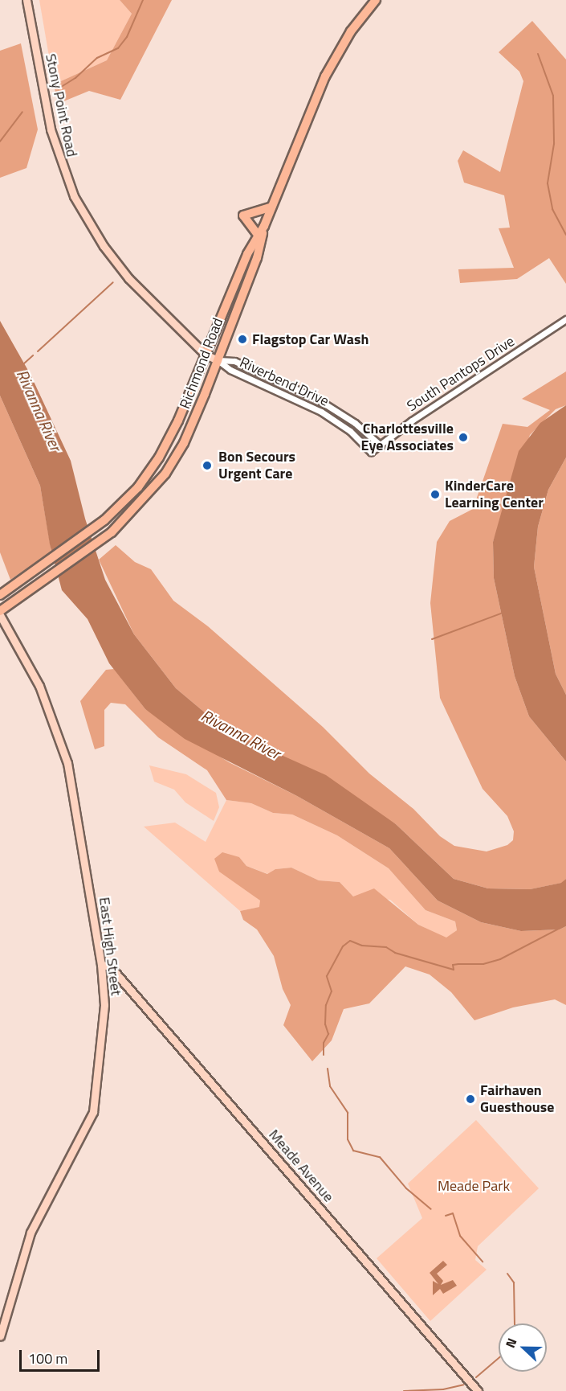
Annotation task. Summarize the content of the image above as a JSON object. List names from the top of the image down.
{
  "streets": {
    "highway": ["Richmond Road"],
    "main road": ["Stony Point Road", "East High Street", "Meade Avenue"],
    "street": ["South Pantops Drive", "Riverbend Drive"]
  },
  "crossings": [
    ["Stony Point Road", "Richmond Road"],
    ["Stony Point Road", "Riverbend Drive"],
    ["Richmond Road", "Riverbend Drive"],
    ["South Pantops Drive", "Riverbend Drive"],
    ["East High Street", "Meade Avenue"]
  ],
  "water": ["Rivanna River"],
  "parks": ["Meade Park"],
  "places": [
    "Flagstop Car Wash",
    "Charlottesville Eye Associates",
    "Bon Secours Urgent Care",
    "KinderCare Learning Center",
    "Fairhaven Guesthouse"
  ],
  "scale_bar": "100 m",
  "north": "left"
}
